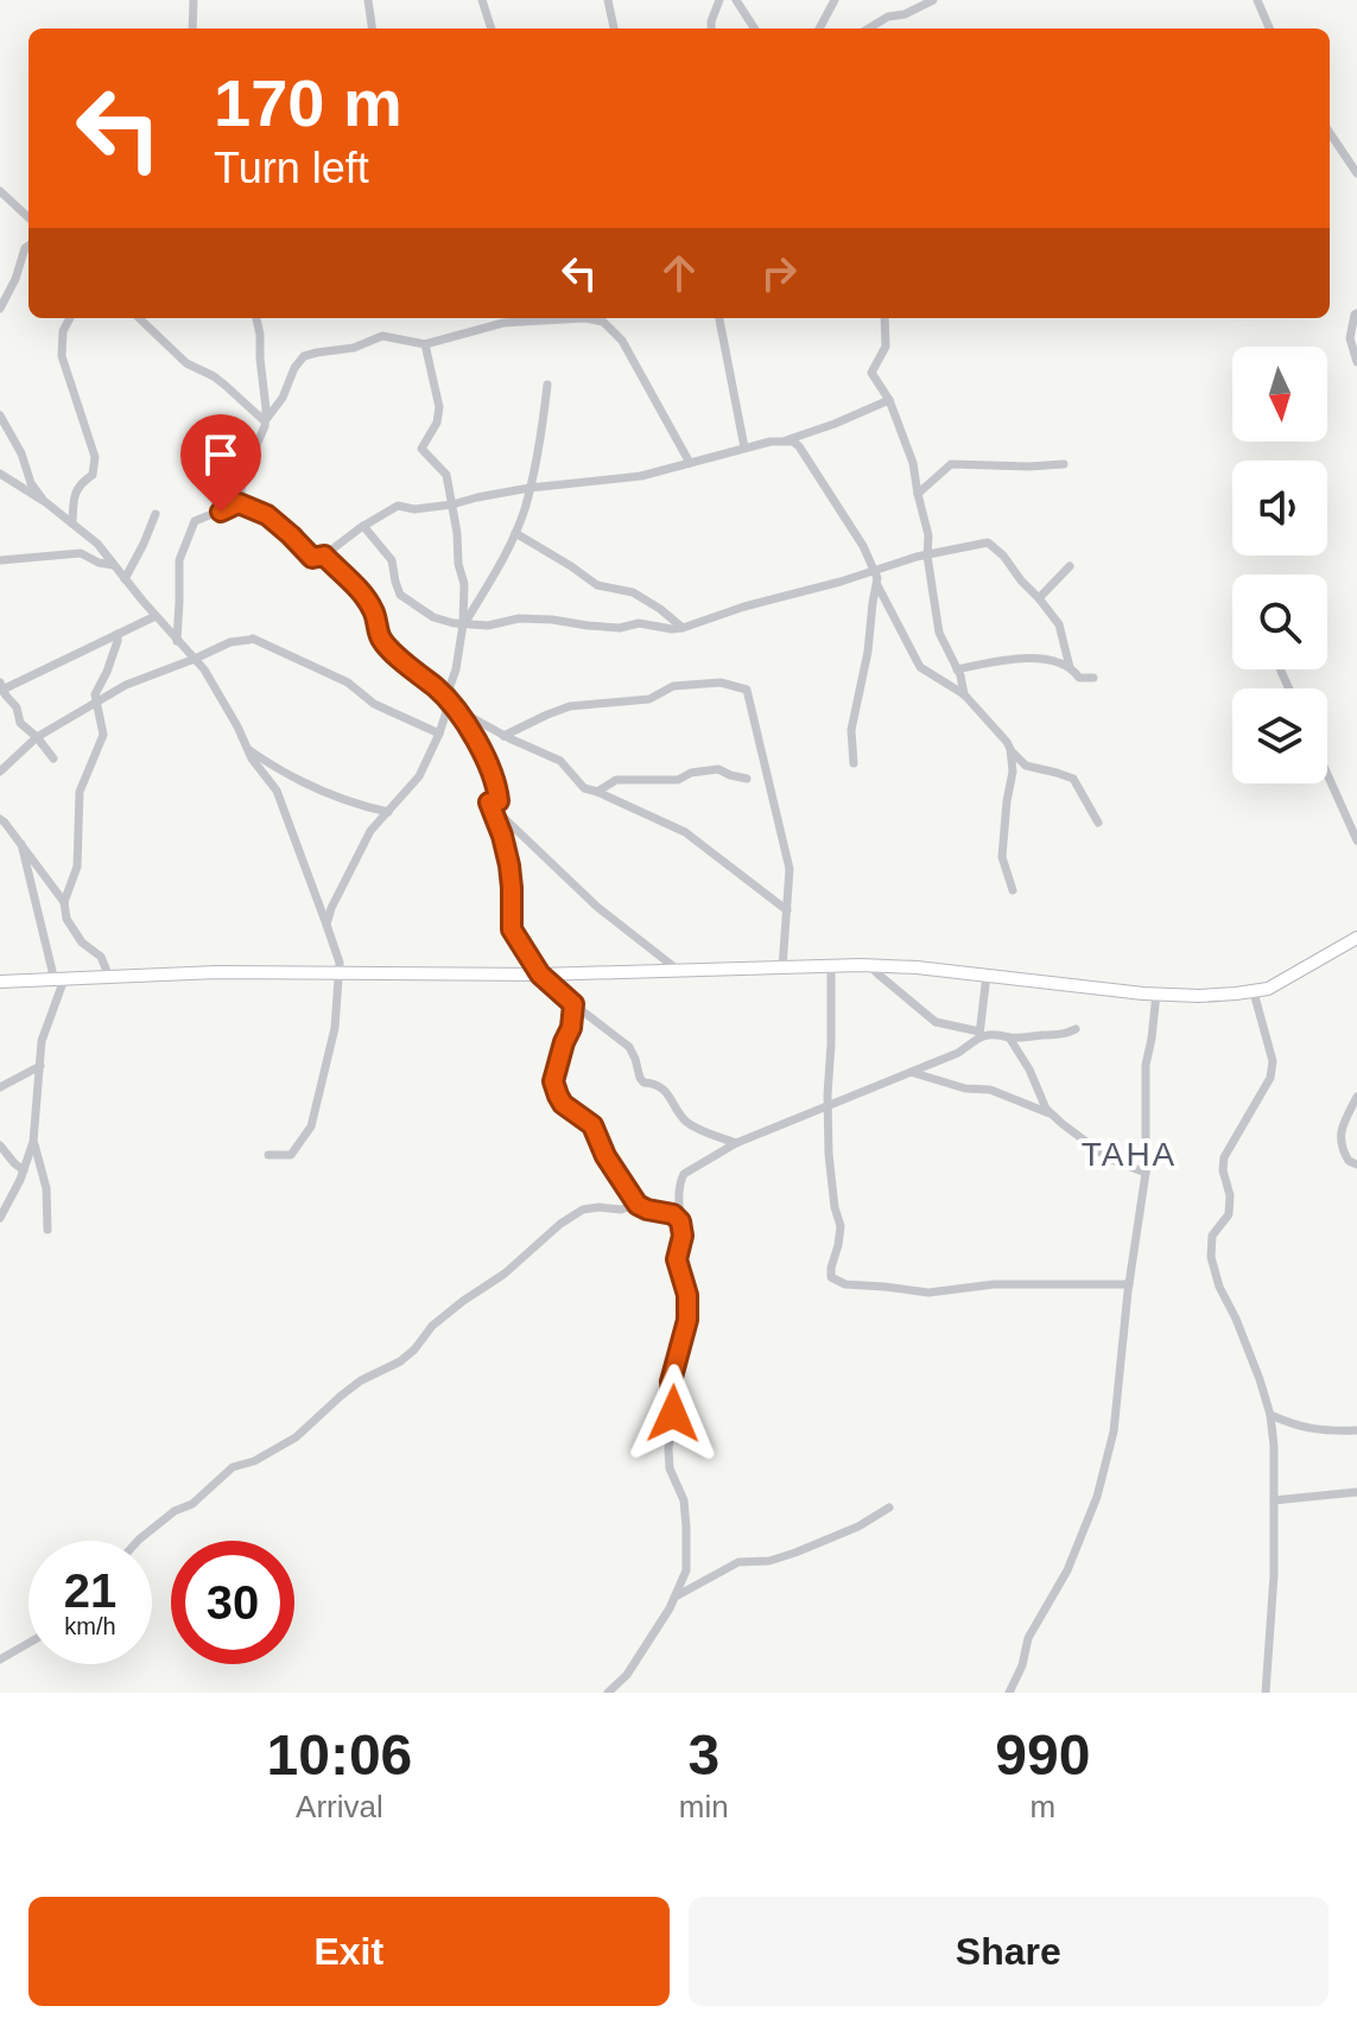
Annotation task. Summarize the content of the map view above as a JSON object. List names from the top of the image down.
{
  "districts": ["TAHA"],
  "north": "bottom",
  "page": {
    "turn": ["170 m", "Turn left"],
    "speed": "21 km/h",
    "limit": "30",
    "eta": [
      "10:06",
      "Arrival",
      "3",
      "min",
      "990",
      "m"
    ],
    "buttons": ["Exit", "Share"]
  }
}
